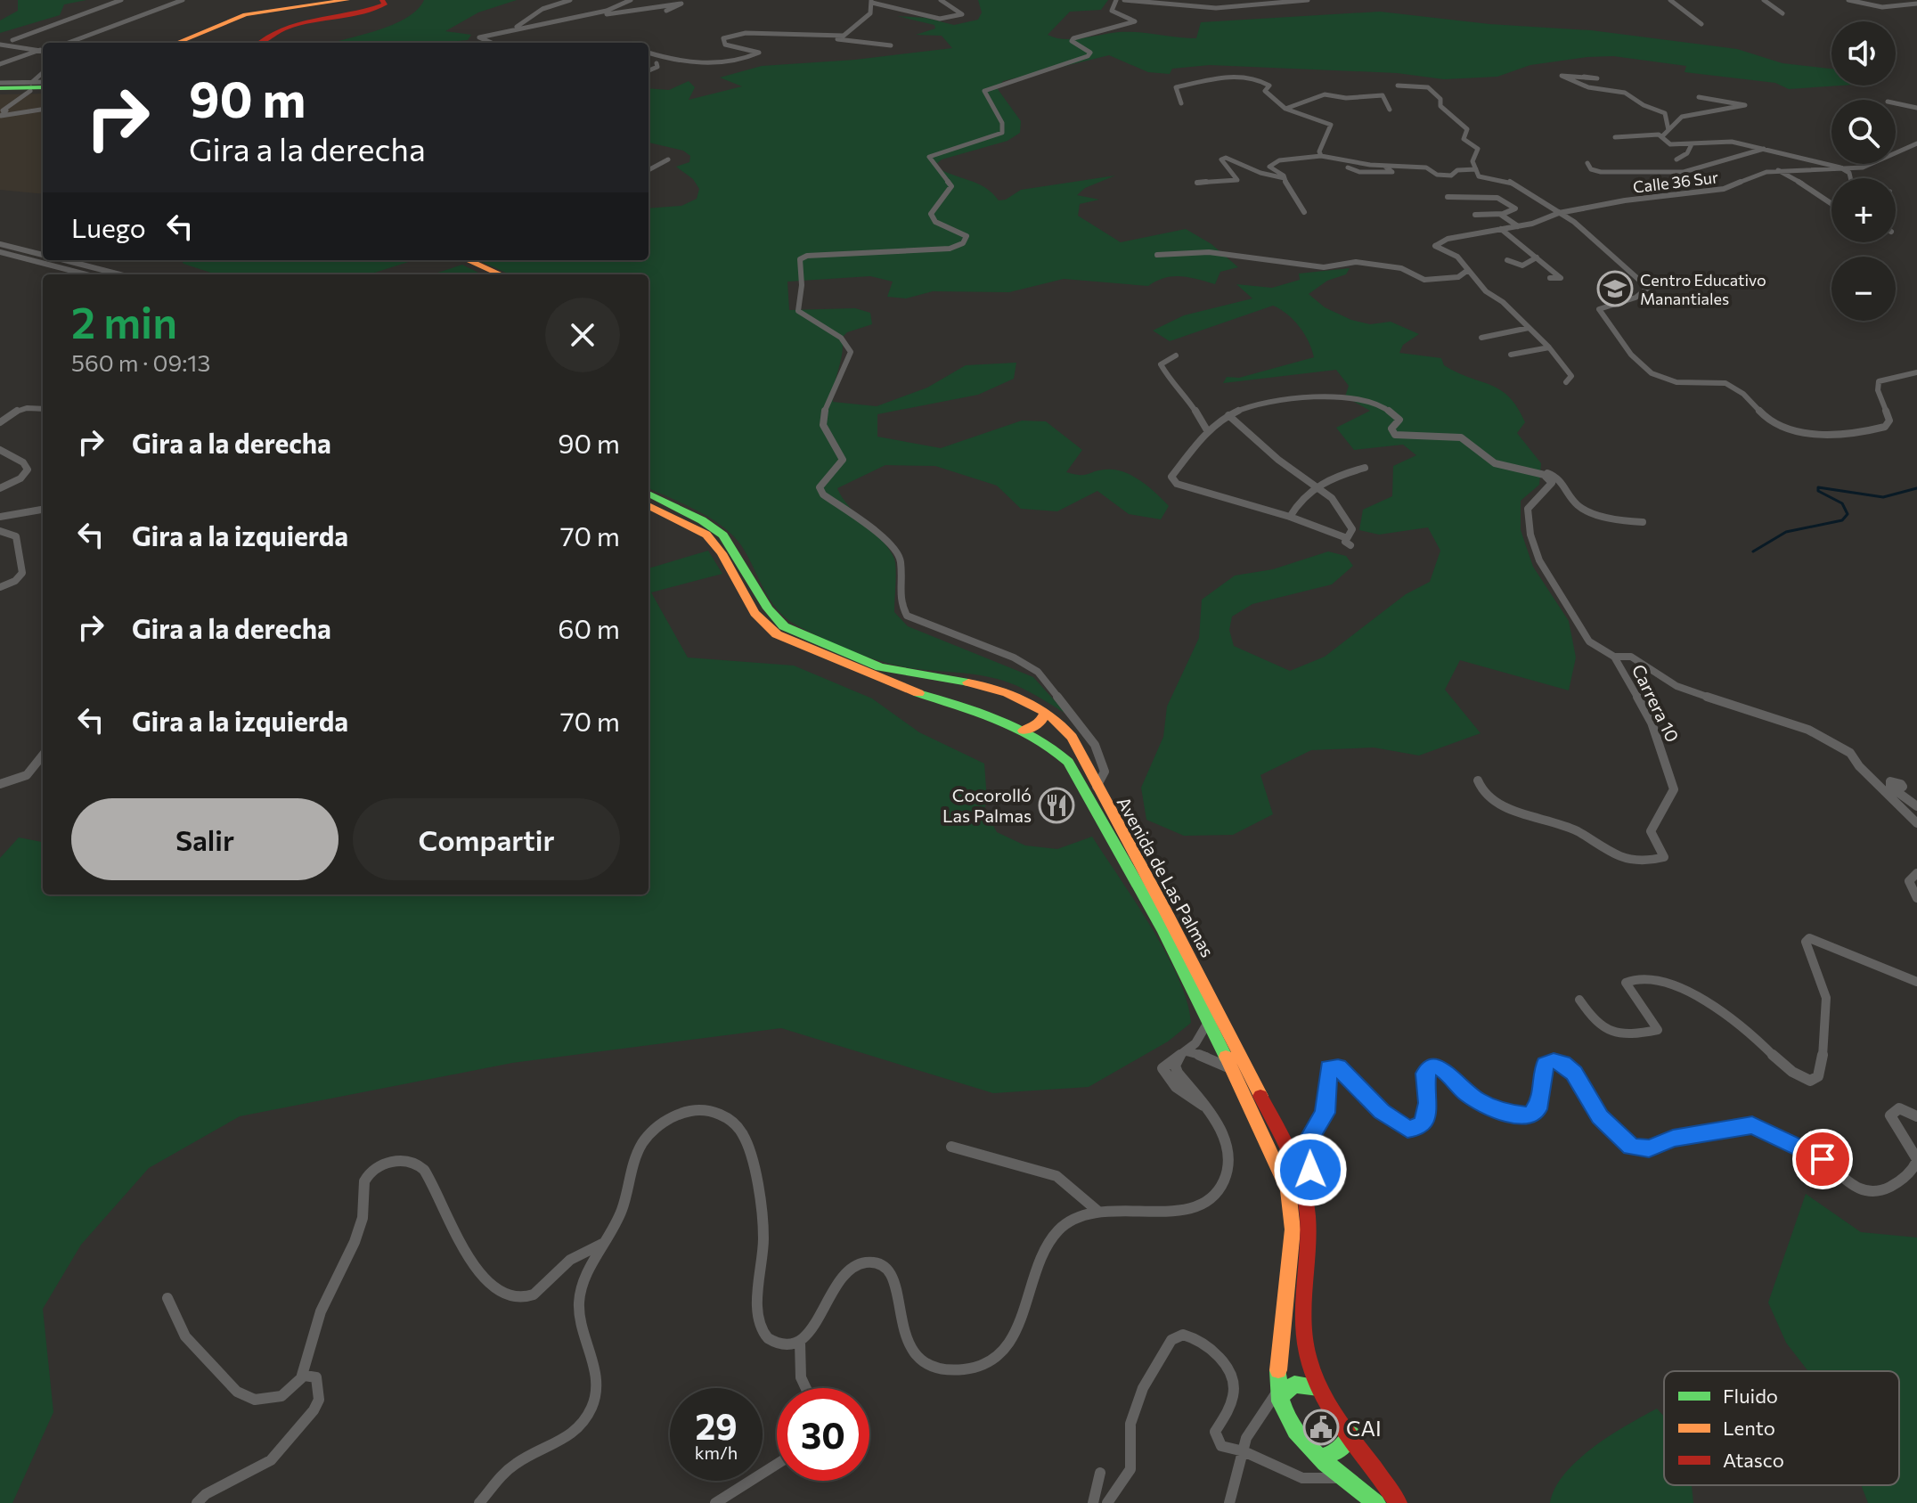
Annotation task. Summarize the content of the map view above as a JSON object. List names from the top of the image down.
{
  "streets": {
    "main road": ["Avenida de Las Palmas"],
    "street": ["Calle 36 Sur", "Carrera 10"]
  },
  "places": {
    "school or university": ["Centro Educativo Manantiales"],
    "restaurant": ["Cocorolló Las Palmas"],
    "public building": ["CAI"]
  },
  "legend": ["Fluido", "Lento", "Atasco"],
  "page": {
    "map_buttons": ["+", "−"],
    "turn": ["90 m", "Gira a la derecha"],
    "then": "Luego",
    "heading": ["2 min", "560 m · 09:13"],
    "list": [
      {
        "name": "Gira a la derecha",
        "value": "90 m"
      },
      {
        "name": "Gira a la izquierda",
        "value": "70 m"
      },
      {
        "name": "Gira a la derecha",
        "value": "60 m"
      },
      {
        "name": "Gira a la izquierda",
        "value": "70 m"
      }
    ],
    "buttons": ["Salir", "Compartir"],
    "speed": "29 km/h",
    "limit": "30"
  }
}
